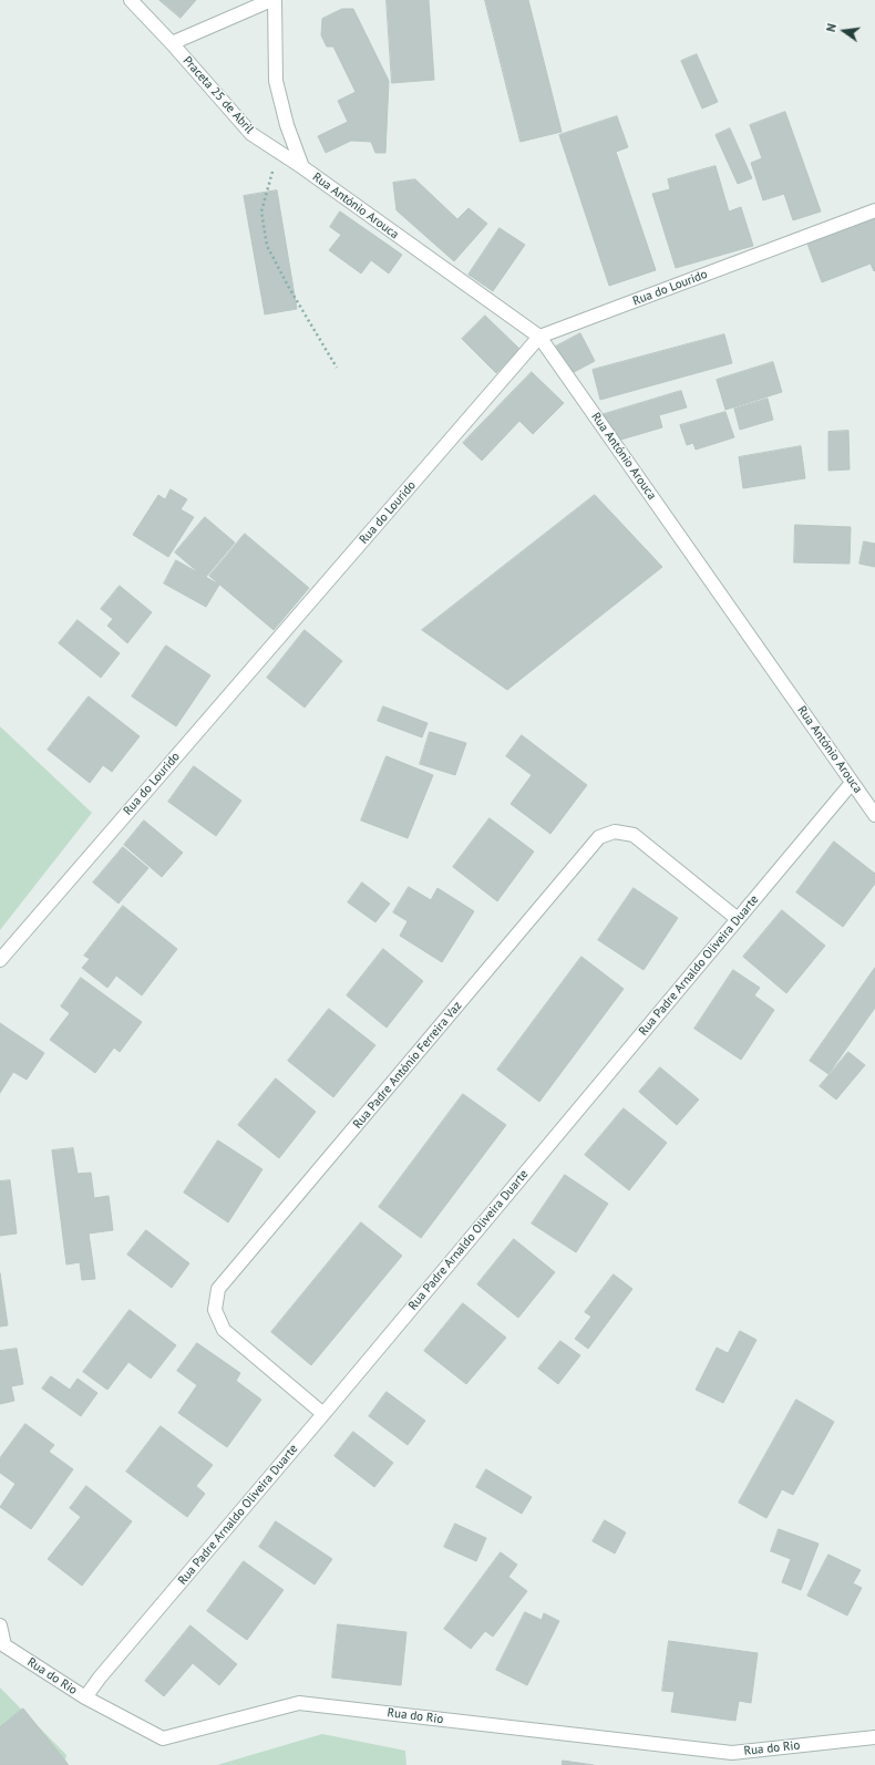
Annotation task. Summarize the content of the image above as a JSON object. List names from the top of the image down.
{
  "streets": {
    "street": [
      "Praceta 25 de Abril",
      "Rua António Arouca",
      "Rua do Lourido",
      "Rua Padre Arnaldo Oliveira Duarte",
      "Rua Padre António Ferreira Vaz",
      "Rua do Rio"
    ]
  },
  "crossings": [
    ["Praceta 25 de Abril", "Rua António Arouca"],
    ["Rua António Arouca", "Rua do Lourido"],
    ["Rua António Arouca", "Rua Padre Arnaldo Oliveira Duarte"],
    ["Rua Padre Arnaldo Oliveira Duarte", "Rua Padre António Ferreira Vaz"],
    ["Rua Padre Arnaldo Oliveira Duarte", "Rua do Rio"]
  ],
  "north": "left"
}
